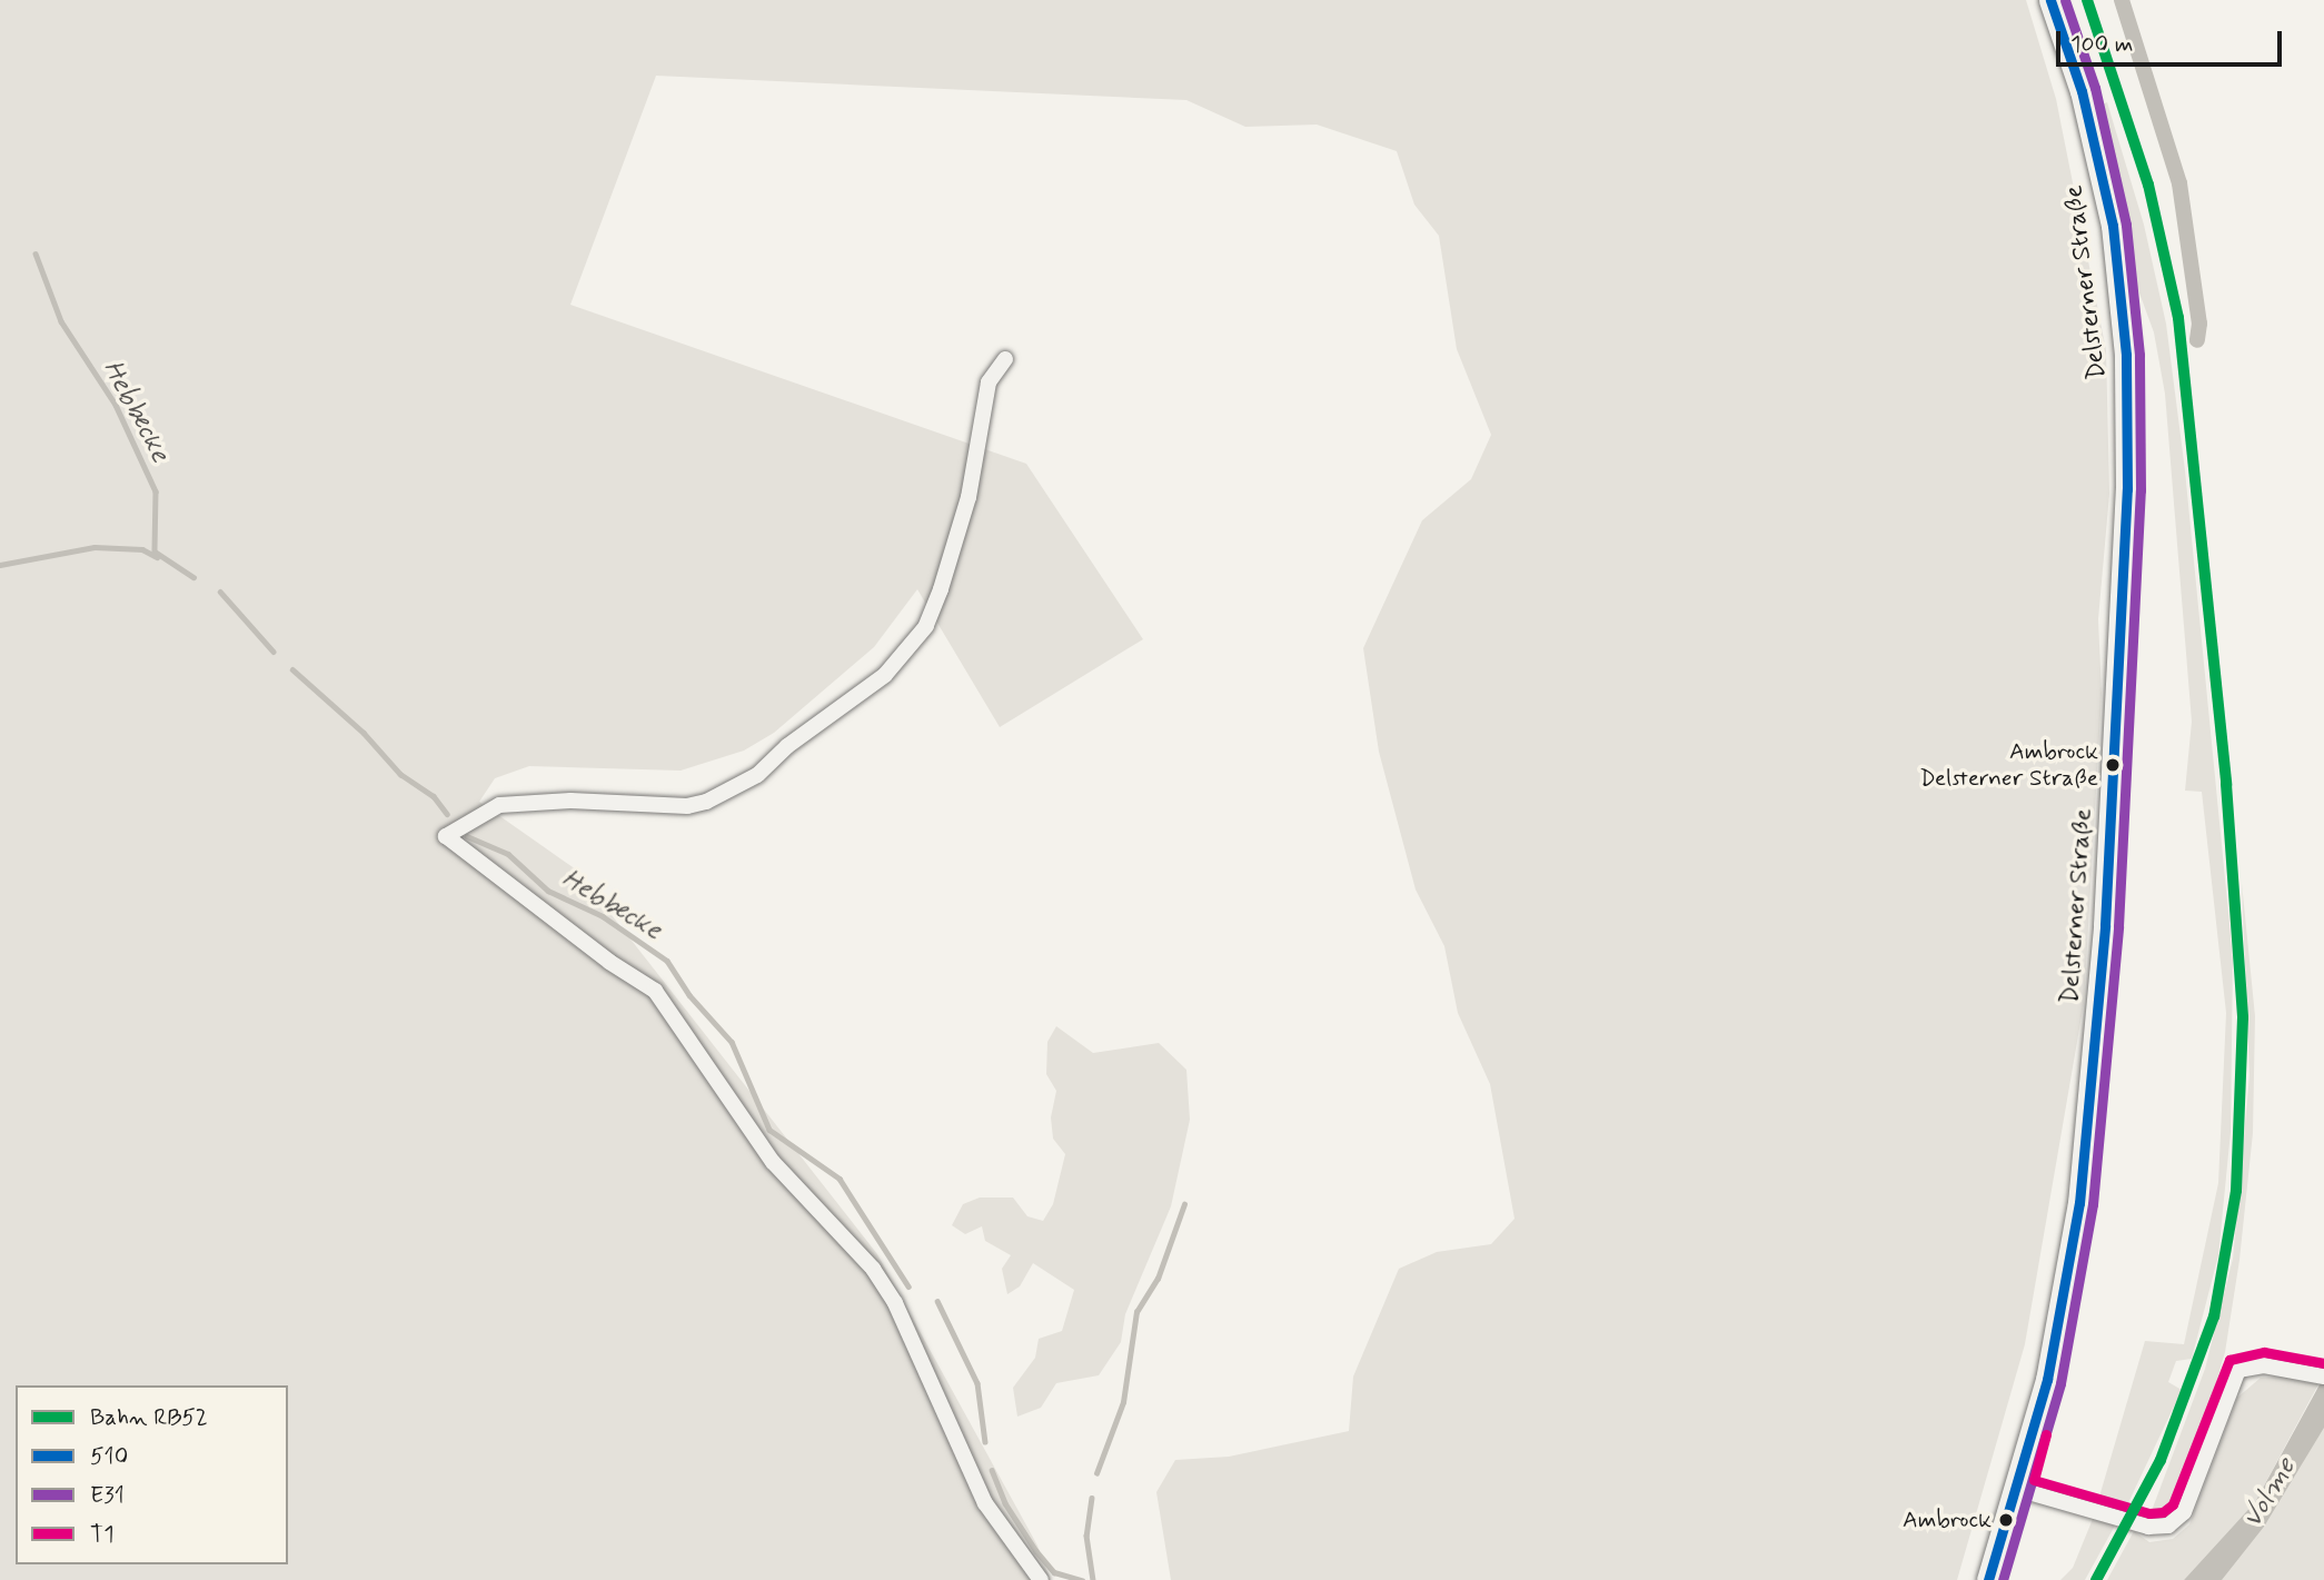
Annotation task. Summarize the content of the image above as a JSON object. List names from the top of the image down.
{
  "streets": {
    "main road": ["Delsterner Straße"]
  },
  "water": ["Hebbecke", "Volme"],
  "places": ["Ambrock Delsterner Straße", "Ambrock"],
  "lines": [
    "rail line RB52",
    "transit line 510",
    "transit line E31",
    "transit line T1"
  ],
  "legend": [
    "Bahn RB52",
    "510",
    "E31",
    "T1"
  ],
  "scale_bar": "100 m"
}
